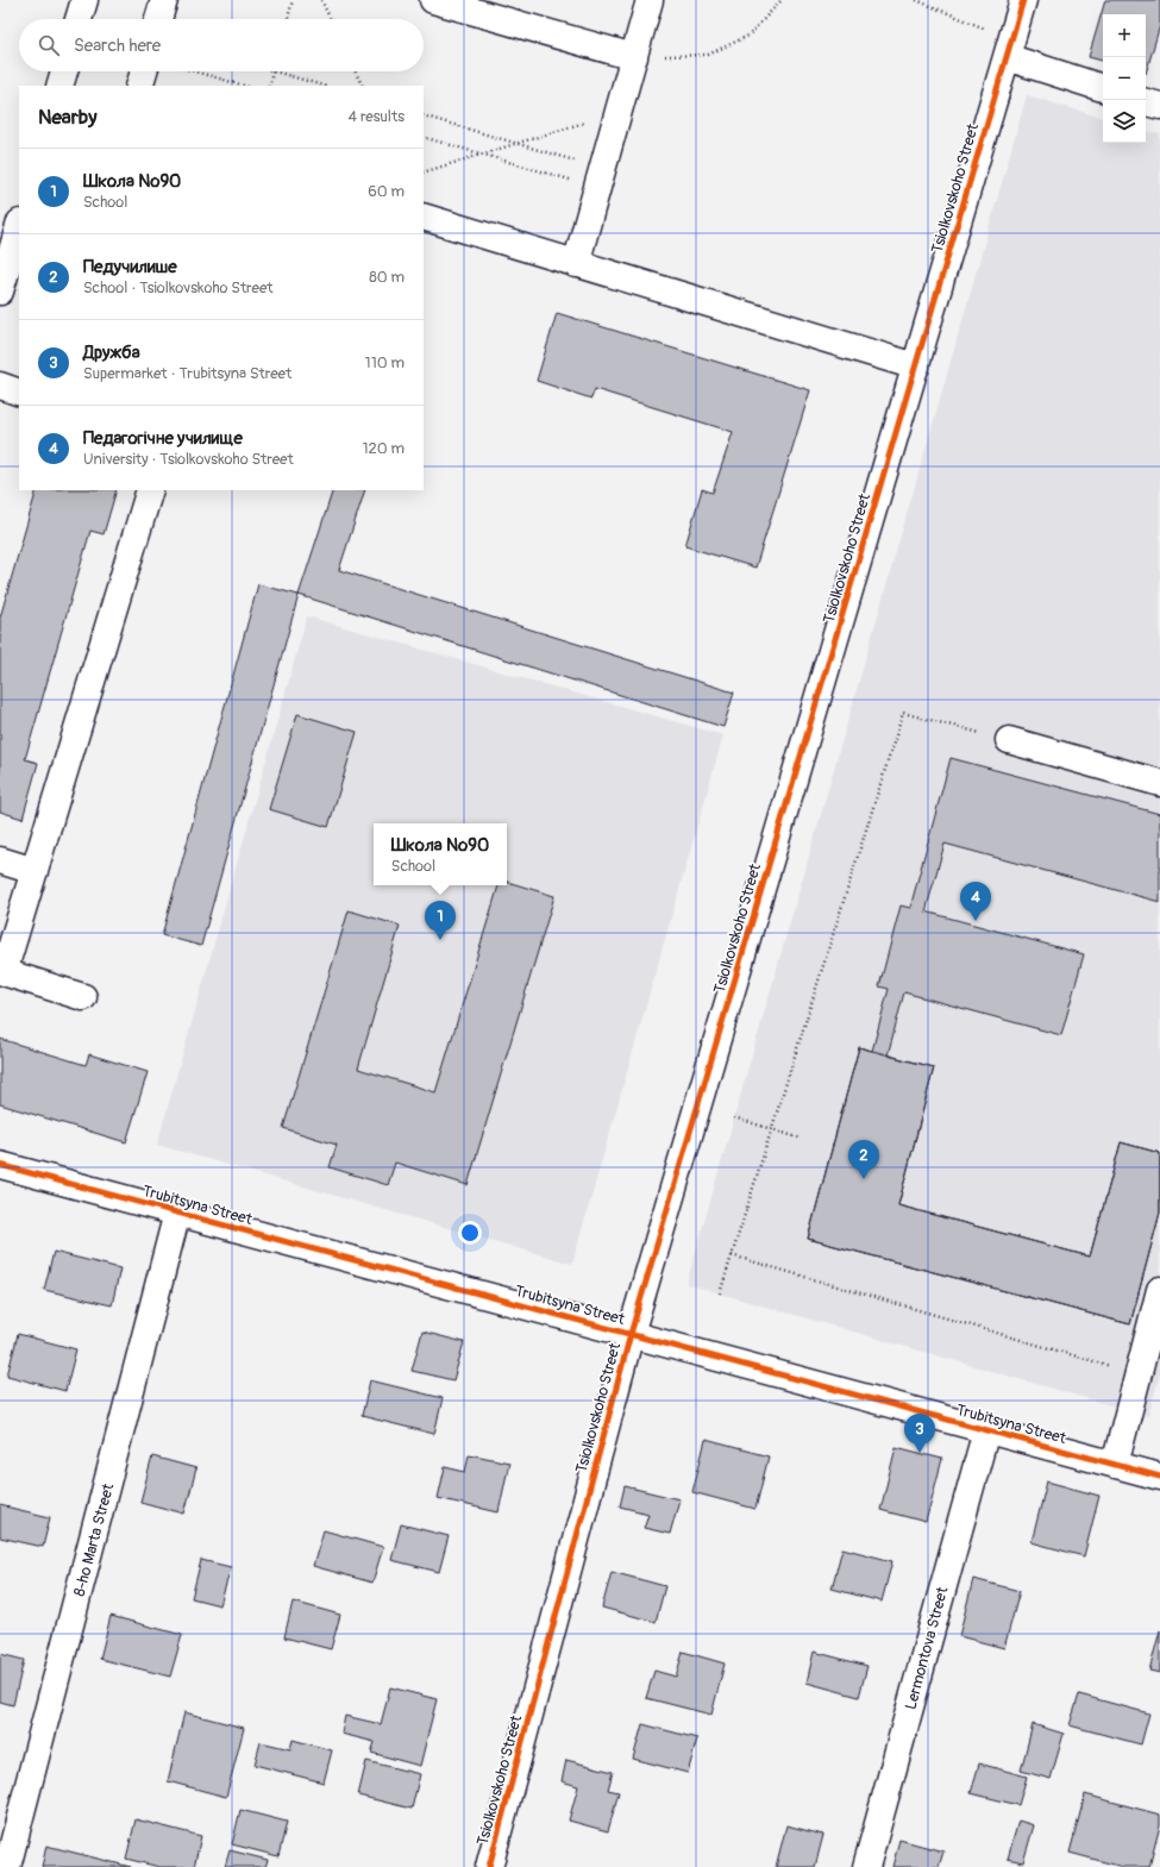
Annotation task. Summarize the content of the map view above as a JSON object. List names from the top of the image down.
{
  "streets": {
    "street": [
      "Tsiolkovskoho Street",
      "Trubitsyna Street",
      "8-ho Marta Street",
      "Lermontova Street"
    ]
  },
  "crossings": [
    ["Tsiolkovskoho Street", "Trubitsyna Street"],
    ["Trubitsyna Street", "8-ho Marta Street"],
    ["Trubitsyna Street", "Lermontova Street"]
  ],
  "page": {
    "map_buttons": ["+", "−"],
    "search": "Search here",
    "heading": ["Nearby", "4 results"],
    "list": [
      {
        "mark": "1",
        "name": "Школа №90",
        "note": "School",
        "value": "60 m"
      },
      {
        "mark": "2",
        "name": "Педучилише",
        "note": "School · Tsiolkovskoho Street",
        "value": "80 m"
      },
      {
        "mark": "3",
        "name": "Дружба",
        "note": "Supermarket · Trubitsyna Street",
        "value": "110 m"
      },
      {
        "mark": "4",
        "name": "Педагогічне училище",
        "note": "University · Tsiolkovskoho Street",
        "value": "120 m"
      }
    ],
    "popup": ["Школа №90", "School"],
    "pins": [
      "4",
      "1",
      "2",
      "3"
    ]
  }
}
